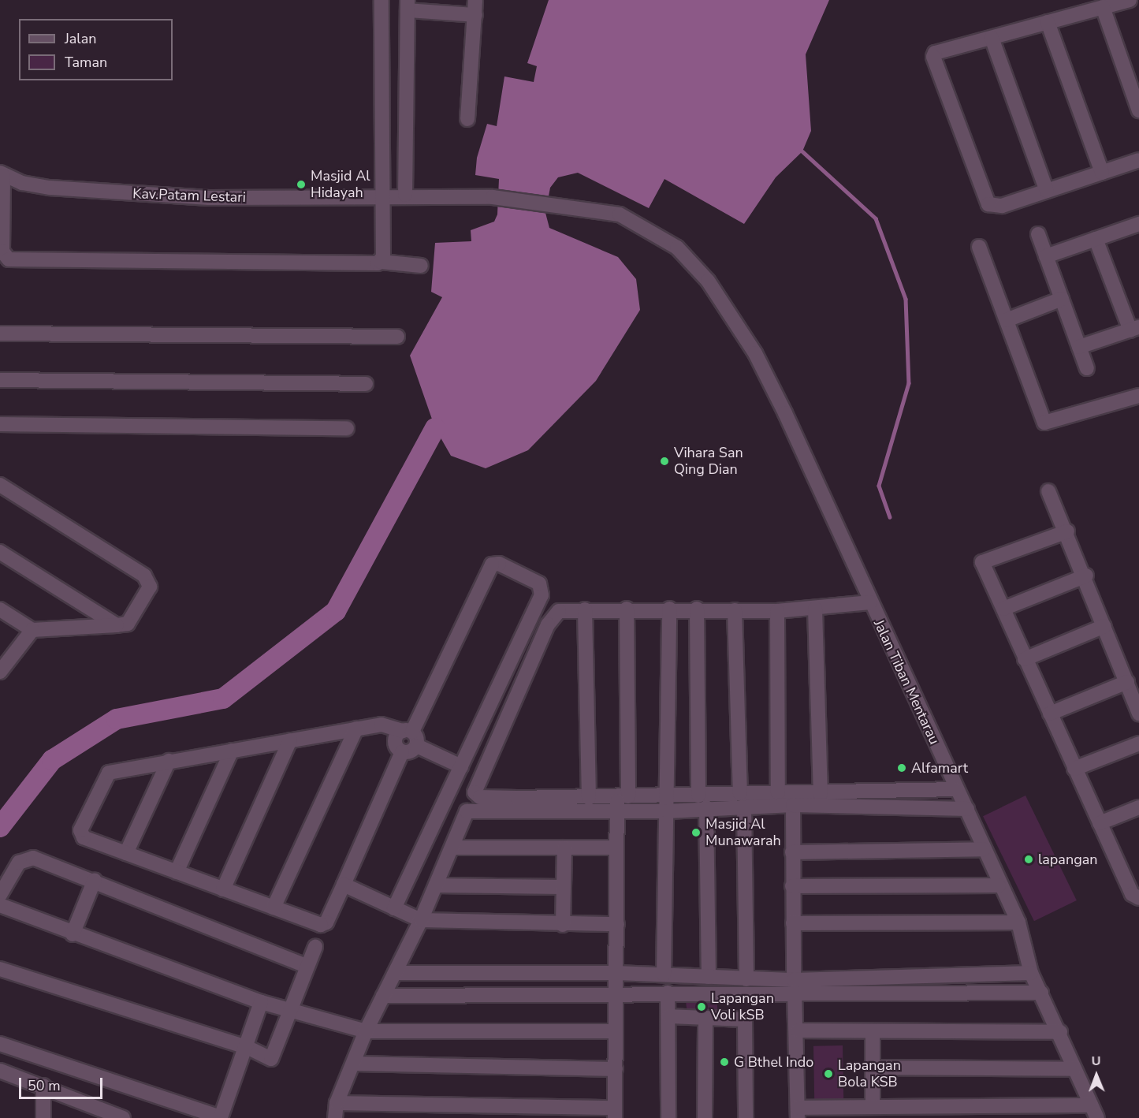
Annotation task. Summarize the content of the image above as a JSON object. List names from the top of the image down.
{
  "streets": {
    "street": ["Kav.Patam Lestari", "Jalan Tiban Mentarau"]
  },
  "crossings": [
    ["Kav.Patam Lestari", "Jalan Tiban Mentarau"]
  ],
  "places": [
    "Masjid Al Hidayah",
    "Vihara San Qing Dian",
    "Alfamart",
    "Masjid Al Munawarah",
    "lapangan",
    "Lapangan Voli kSB",
    "G Bthel Indo",
    "Lapangan Bola KSB"
  ],
  "legend": ["Jalan", "Taman"],
  "scale_bar": "50 m",
  "north": "top"
}
